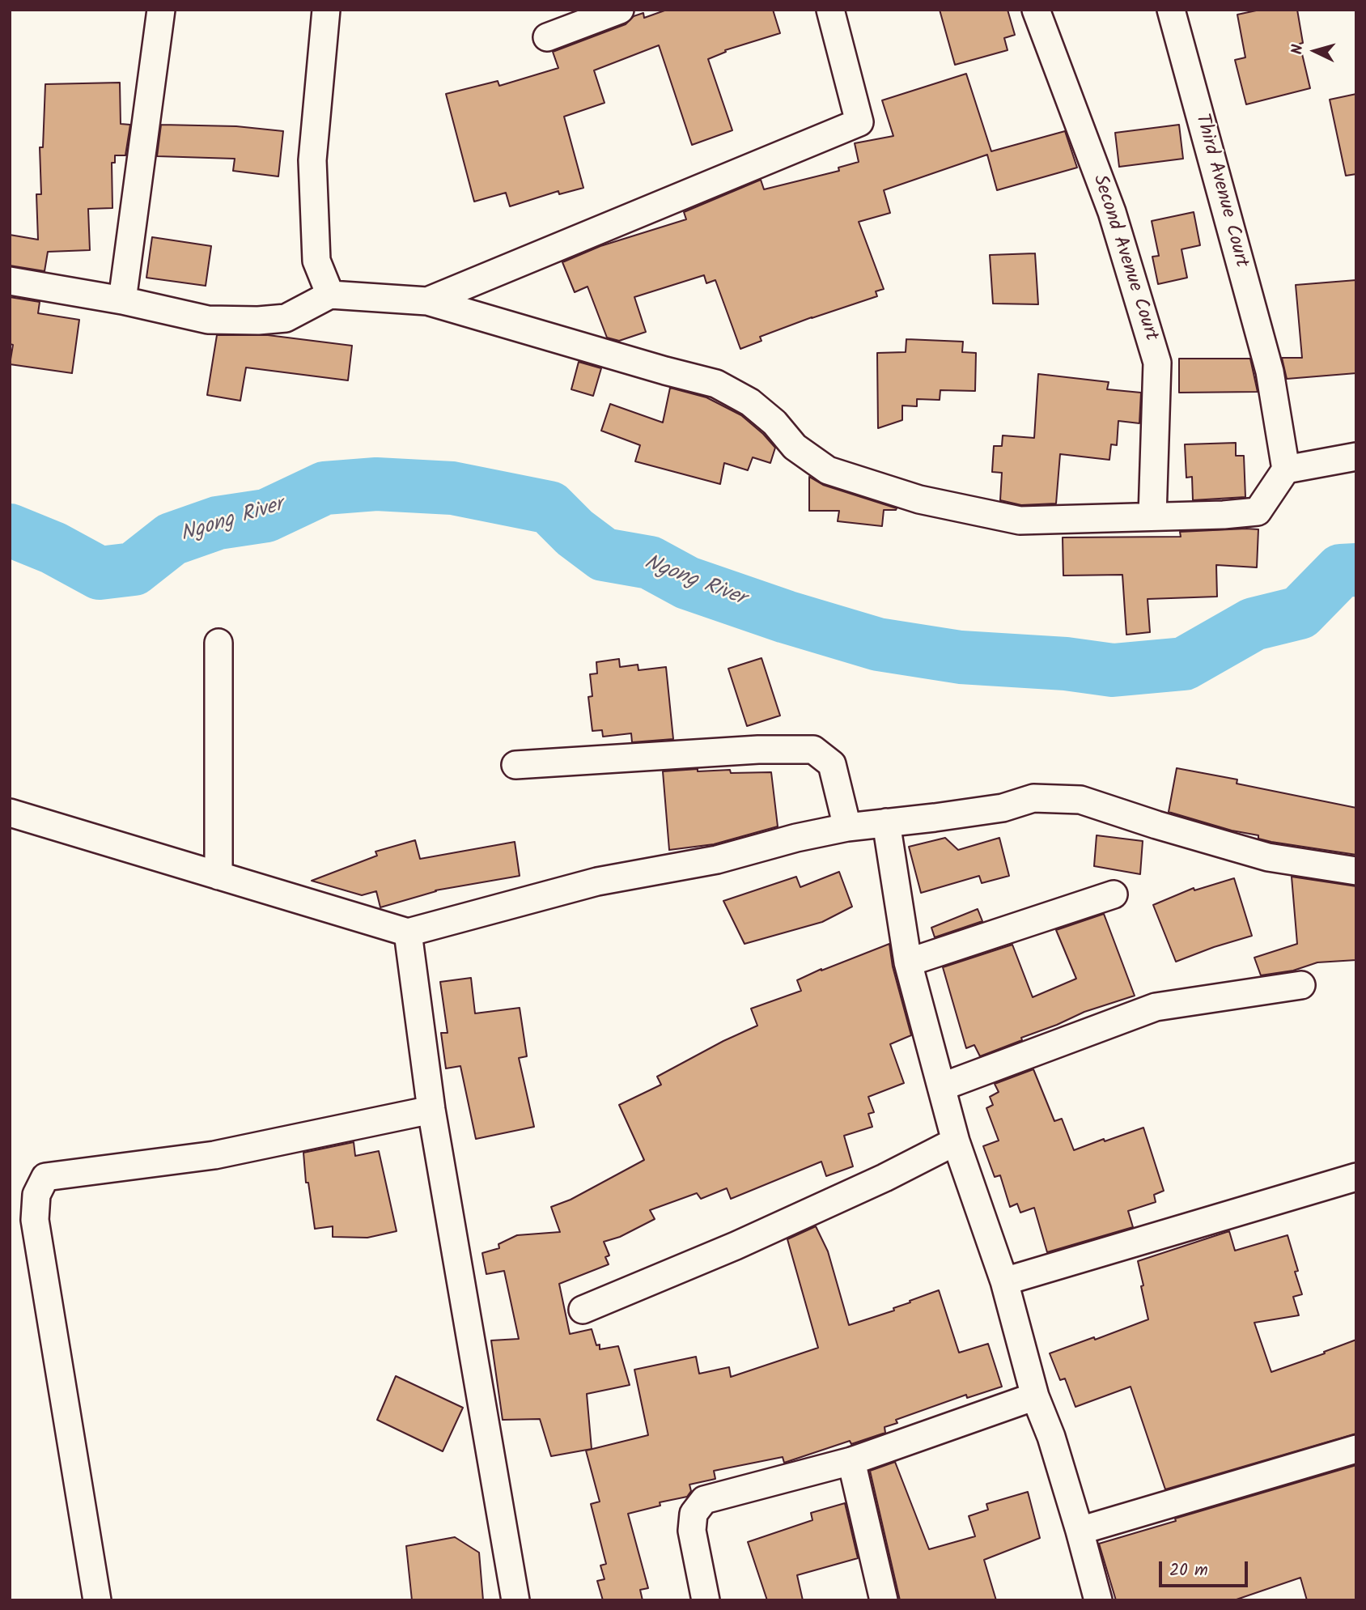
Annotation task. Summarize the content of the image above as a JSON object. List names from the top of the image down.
{
  "streets": {
    "street": ["Third Avenue Court", "Second Avenue Court"]
  },
  "water": ["Ngong River"],
  "scale_bar": "20 m",
  "north": "left"
}
